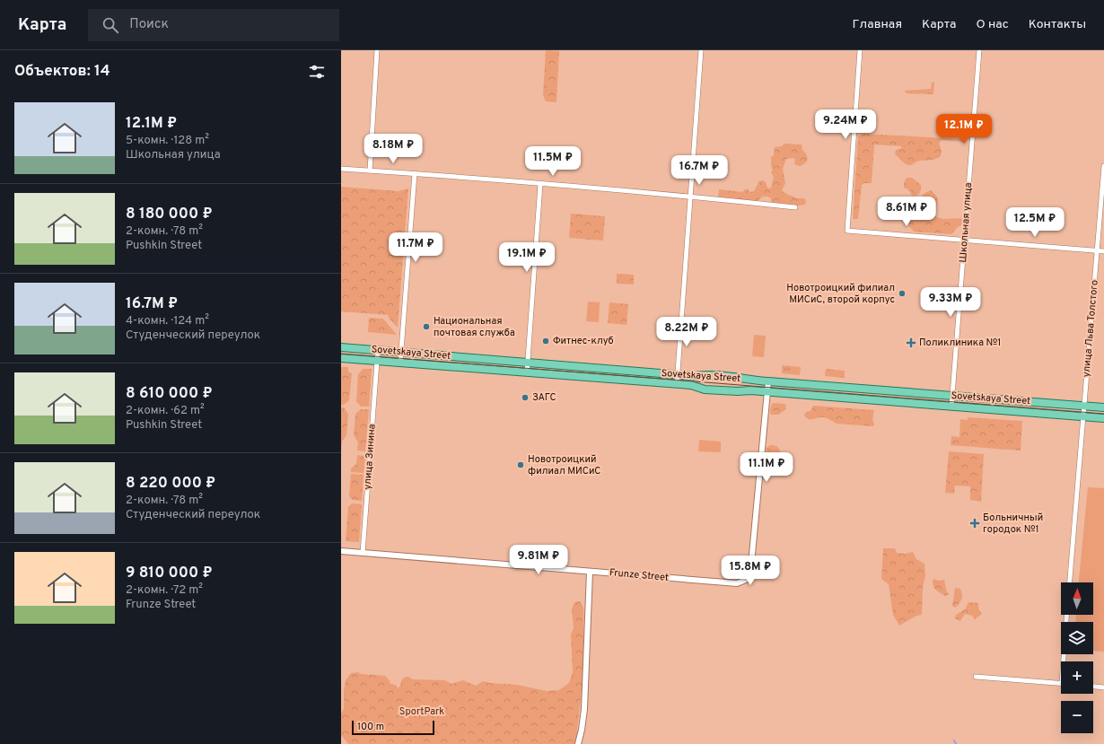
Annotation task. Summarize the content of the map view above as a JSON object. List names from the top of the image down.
{
  "streets": {
    "main road": ["Sovetskaya Street"],
    "street": [
      "Школьная улица",
      "улица Льва Толстого",
      "улица Зинина",
      "Frunze Street"
    ]
  },
  "crossings": [
    ["Школьная улица", "Sovetskaya Street"],
    ["улица Льва Толстого", "Sovetskaya Street"],
    ["Sovetskaya Street", "улица Зинина"],
    ["Sovetskaya Street", "Frunze Street"],
    ["улица Зинина", "Frunze Street"]
  ],
  "parks": ["SportPark"],
  "places": {
    "other": [
      "Новотроицкий филиал МИСиС, второй корпус",
      "Национальная почтовая служба",
      "Фитнес-клуб",
      "ЗАГС",
      "Новотроицкий филиал МИСиС"
    ],
    "health": ["Поликлиника №1", "Больничный городок №1"]
  },
  "scale_bar": "100 m",
  "north": "top",
  "page": {
    "header": "Карта",
    "search": "Поиск",
    "nav": [
      "Главная",
      "Карта",
      "О нас",
      "Контакты"
    ],
    "heading": "Объектов: 14",
    "list": [
      {
        "name": "12.1M ₽",
        "note": "5-комн. · 128 m² · Школьная улица"
      },
      {
        "name": "8 180 000 ₽",
        "note": "2-комн. · 78 m² · Pushkin Street"
      },
      {
        "name": "16.7M ₽",
        "note": "4-комн. · 124 m² · Студенческий переулок"
      },
      {
        "name": "8 610 000 ₽",
        "note": "2-комн. · 62 m² · Pushkin Street"
      },
      {
        "name": "8 220 000 ₽",
        "note": "2-комн. · 78 m² · Студенческий переулок"
      },
      {
        "name": "9 810 000 ₽",
        "note": "2-комн. · 72 m² · Frunze Street"
      }
    ],
    "price": [
      "9.24M ₽",
      "12.1M ₽",
      "8.18M ₽",
      "11.5M ₽",
      "16.7M ₽",
      "8.61M ₽",
      "12.5M ₽",
      "11.7M ₽",
      "19.1M ₽",
      "9.33M ₽",
      "8.22M ₽",
      "11.1M ₽",
      "9.81M ₽",
      "15.8M ₽"
    ],
    "map_buttons": ["+", "−"],
    "scale": "100 m"
  }
}
